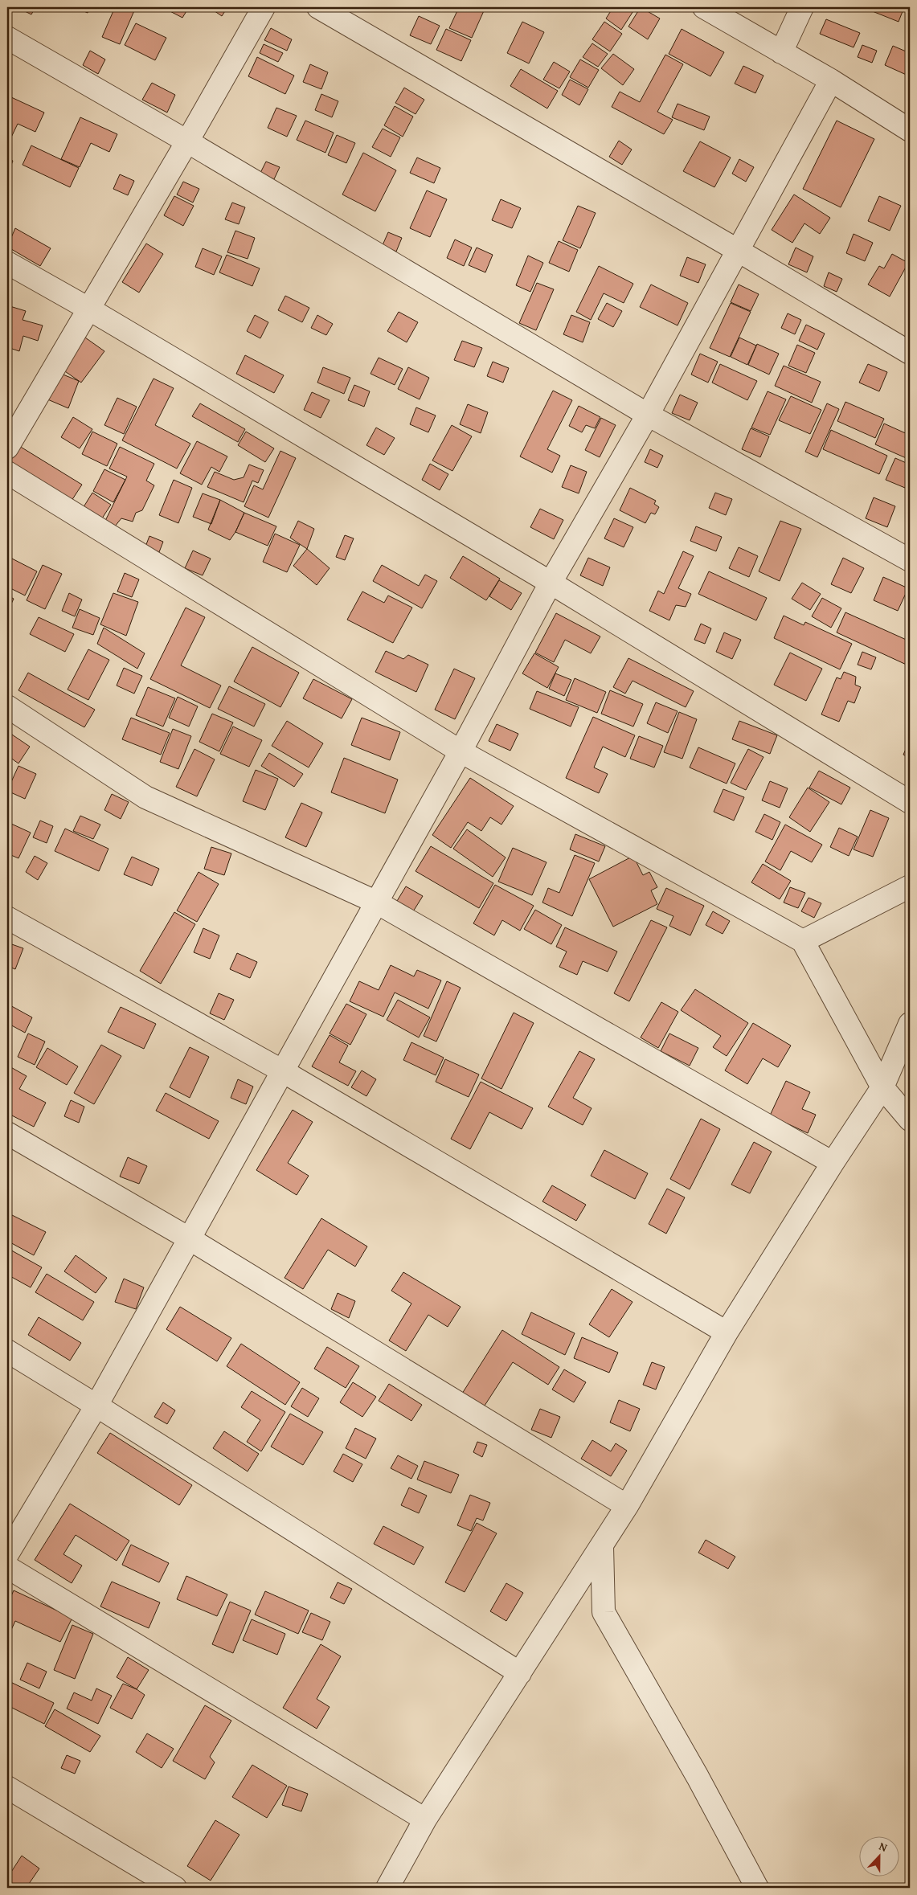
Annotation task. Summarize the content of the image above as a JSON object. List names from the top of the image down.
{
  "north": "top"
}
